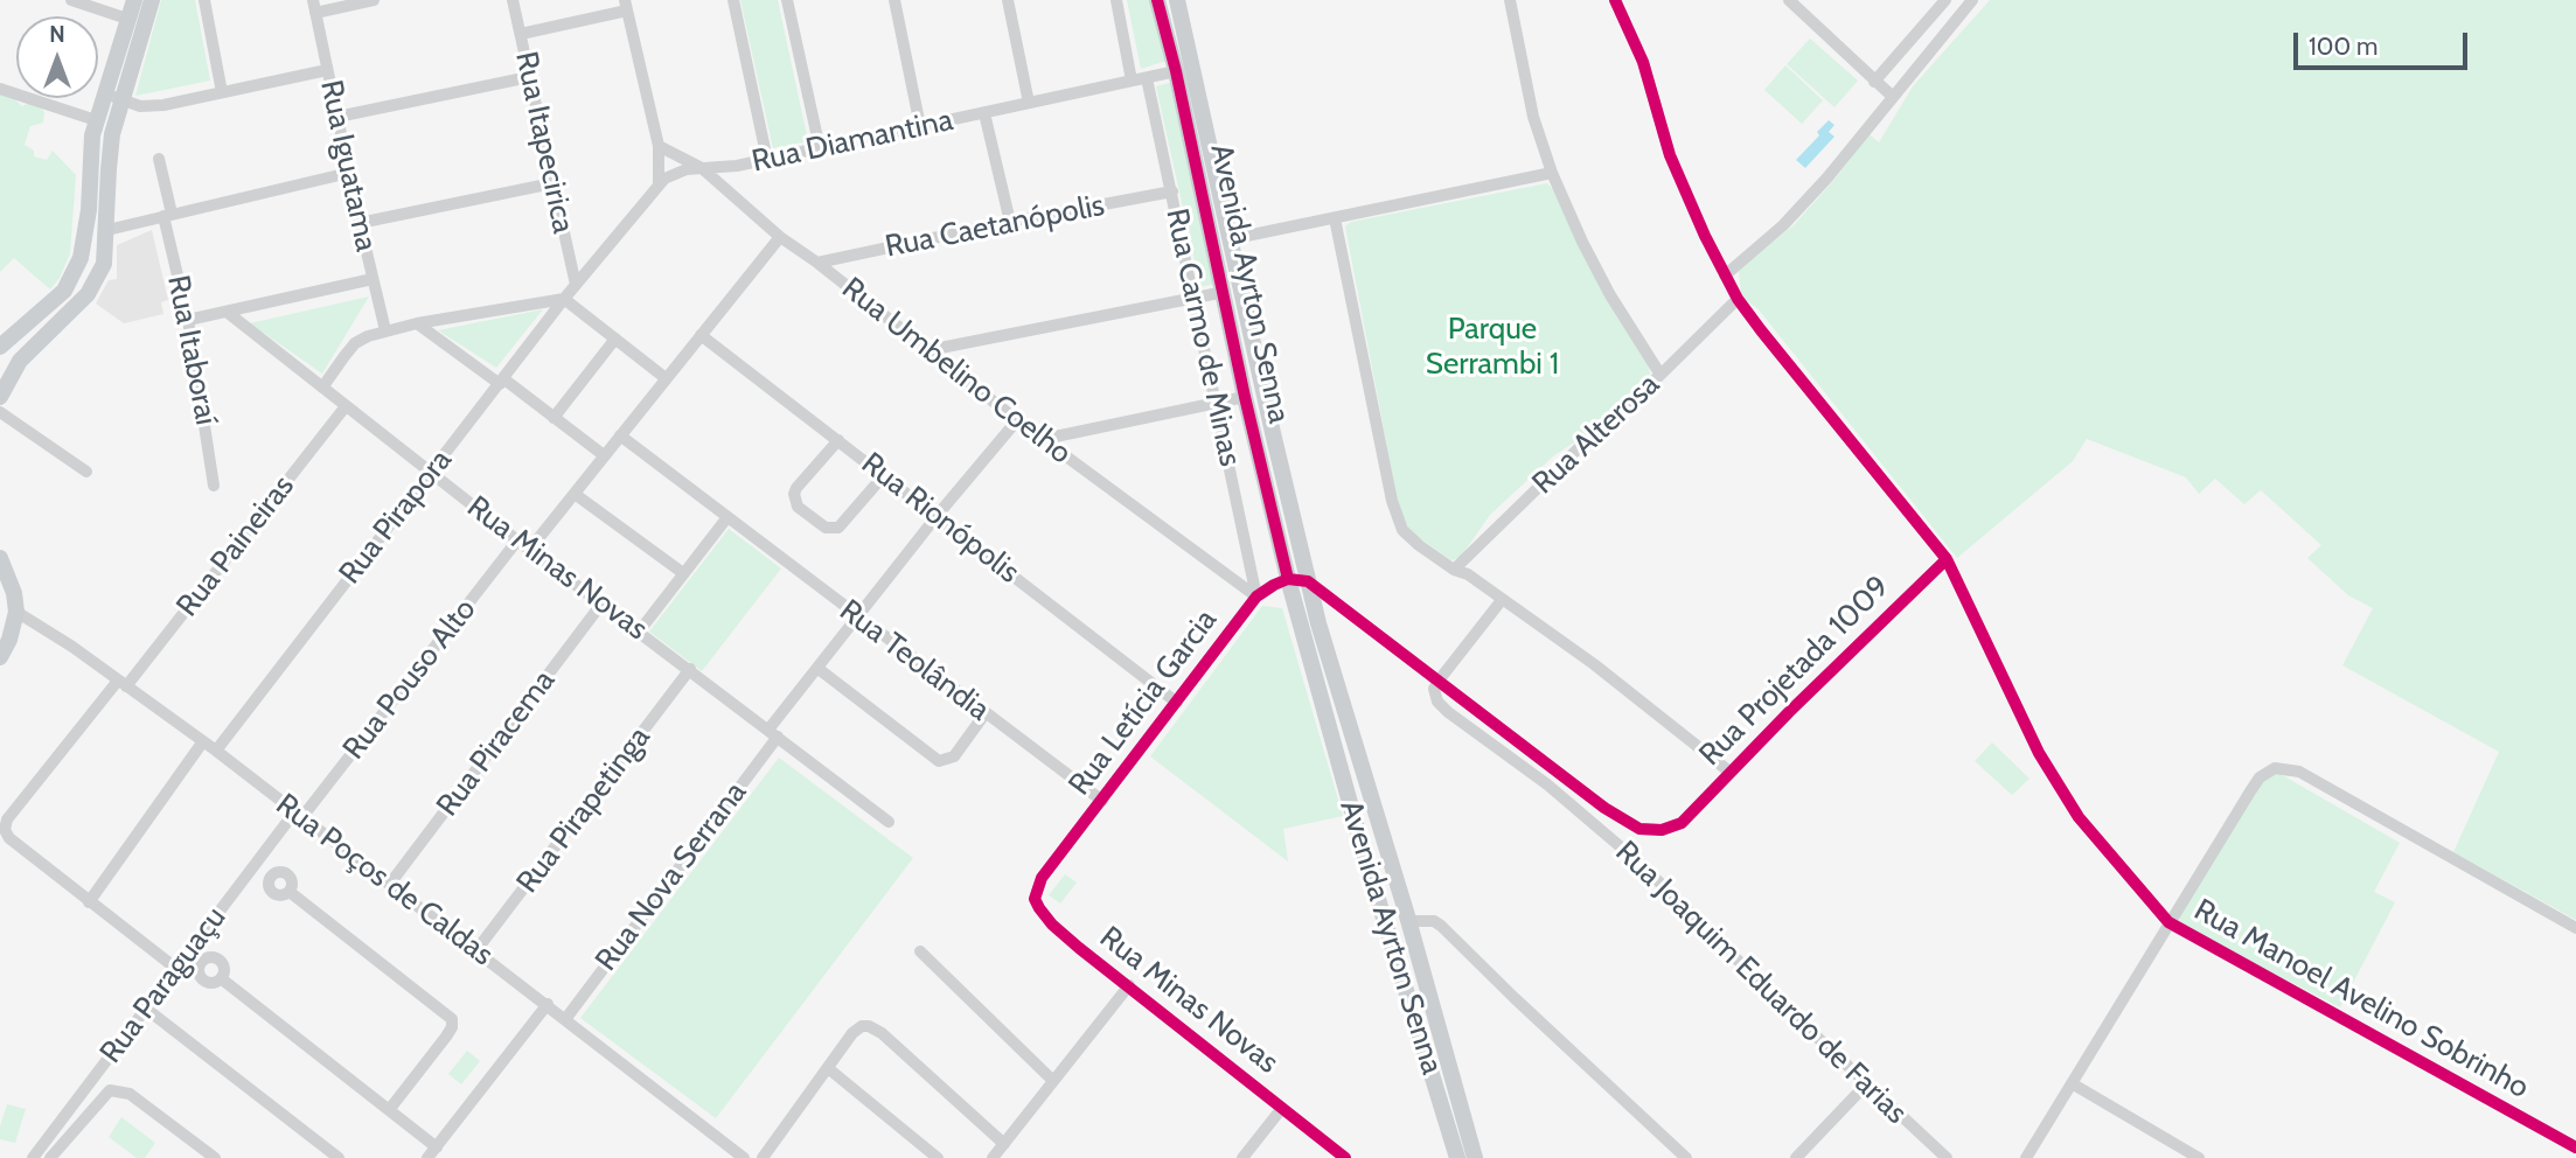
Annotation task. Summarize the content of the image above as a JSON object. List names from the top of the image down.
{
  "streets": {
    "main road": ["Avenida Ayrton Senna"],
    "street": [
      "Rua Diamantina",
      "Rua Itapecirica",
      "Rua Iguatama",
      "Rua Caetanópolis",
      "Rua Carmo de Minas",
      "Rua Itaboraí",
      "Rua Umbelino Coelho",
      "Rua Alterosa",
      "Rua Pirapora",
      "Rua Rionópolis",
      "Rua Paineiras",
      "Rua Minas Novas",
      "Rua Teolândia",
      "Rua Projetada 1009",
      "Rua Pouso Alto",
      "Rua Letícia Garcia",
      "Rua Piracema",
      "Rua Pirapetinga",
      "Rua Nova Serrana",
      "Rua Poços de Caldas",
      "Rua Joaquim Eduardo de Farias",
      "Rua Paraguaçu",
      "Rua Manoel Avelino Sobrinho"
    ]
  },
  "crossings": [
    ["Rua Diamantina", "Rua Itapecirica"],
    ["Rua Diamantina", "Avenida Ayrton Senna"],
    ["Rua Diamantina", "Rua Carmo de Minas"],
    ["Rua Diamantina", "Rua Umbelino Coelho"],
    ["Rua Diamantina", "Rua Pirapora"],
    ["Rua Itapecirica", "Rua Pirapora"],
    ["Rua Caetanópolis", "Rua Carmo de Minas"],
    ["Rua Caetanópolis", "Rua Umbelino Coelho"],
    ["Avenida Ayrton Senna", "Rua Letícia Garcia"],
    ["Avenida Ayrton Senna", "Rua Joaquim Eduardo de Farias"],
    ["Rua Carmo de Minas", "Rua Umbelino Coelho"],
    ["Rua Carmo de Minas", "Rua Letícia Garcia"],
    ["Rua Umbelino Coelho", "Rua Letícia Garcia"],
    ["Rua Umbelino Coelho", "Rua Nova Serrana"],
    ["Rua Alterosa", "Rua Manoel Avelino Sobrinho"],
    ["Rua Pirapora", "Rua Minas Novas"],
    ["Rua Pirapora", "Rua Poços de Caldas"],
    ["Rua Rionópolis", "Rua Letícia Garcia"],
    ["Rua Rionópolis", "Rua Nova Serrana"],
    ["Rua Paineiras", "Rua Minas Novas"],
    ["Rua Paineiras", "Rua Poços de Caldas"],
    ["Rua Minas Novas", "Rua Pouso Alto"],
    ["Rua Minas Novas", "Rua Letícia Garcia"],
    ["Rua Minas Novas", "Rua Piracema"],
    ["Rua Minas Novas", "Rua Pirapetinga"],
    ["Rua Minas Novas", "Rua Nova Serrana"],
    ["Rua Teolândia", "Rua Letícia Garcia"],
    ["Rua Teolândia", "Rua Nova Serrana"],
    ["Rua Projetada 1009", "Rua Joaquim Eduardo de Farias"],
    ["Rua Projetada 1009", "Rua Manoel Avelino Sobrinho"],
    ["Rua Pouso Alto", "Rua Poços de Caldas"],
    ["Rua Pouso Alto", "Rua Paraguaçu"],
    ["Rua Piracema", "Rua Poços de Caldas"],
    ["Rua Pirapetinga", "Rua Poços de Caldas"],
    ["Rua Nova Serrana", "Rua Poços de Caldas"],
    ["Rua Poços de Caldas", "Rua Paraguaçu"]
  ],
  "parks": ["Parque Serrambi 1"],
  "scale_bar": "100 m",
  "north": "top"
}
